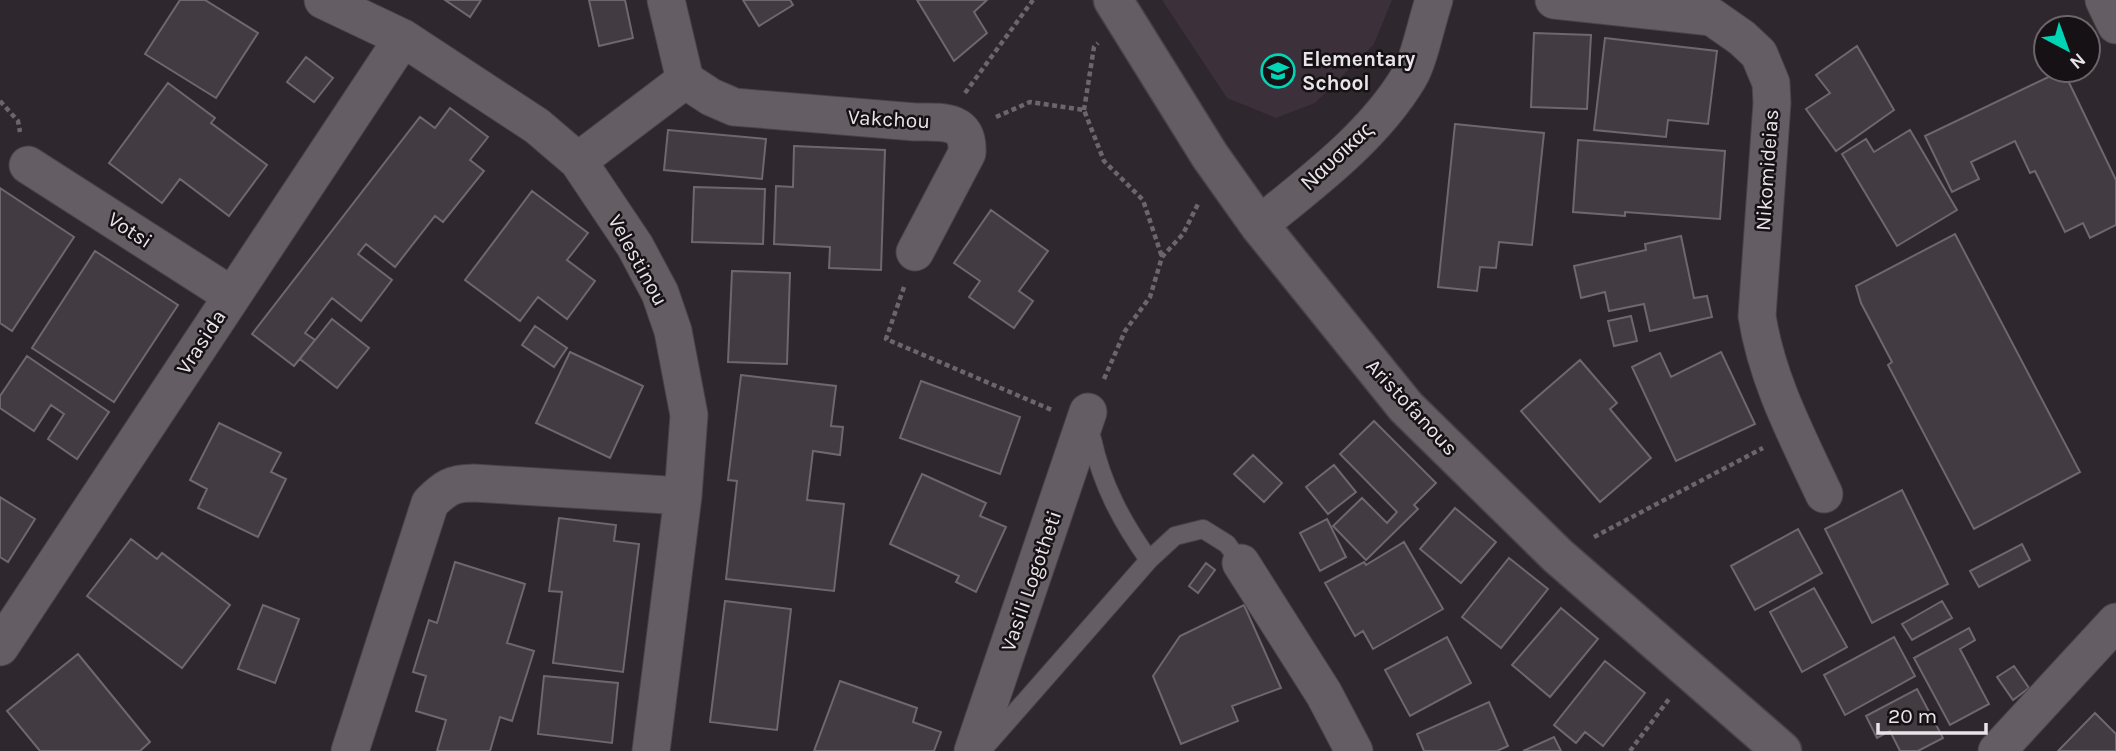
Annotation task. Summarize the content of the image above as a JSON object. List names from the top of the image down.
{
  "streets": {
    "street": [
      "Vakchou",
      "Ναυσικας",
      "Nikomideias",
      "Votsi",
      "Velestinou",
      "Vrasida",
      "Aristofanous",
      "Vasili Logotheti"
    ]
  },
  "crossings": [
    ["Ναυσικας", "Aristofanous"],
    ["Votsi", "Vrasida"],
    ["Velestinou", "Vrasida"]
  ],
  "places": {
    "school or university": ["Elementary School"]
  },
  "scale_bar": "20 m",
  "north": "bottom right"
}
